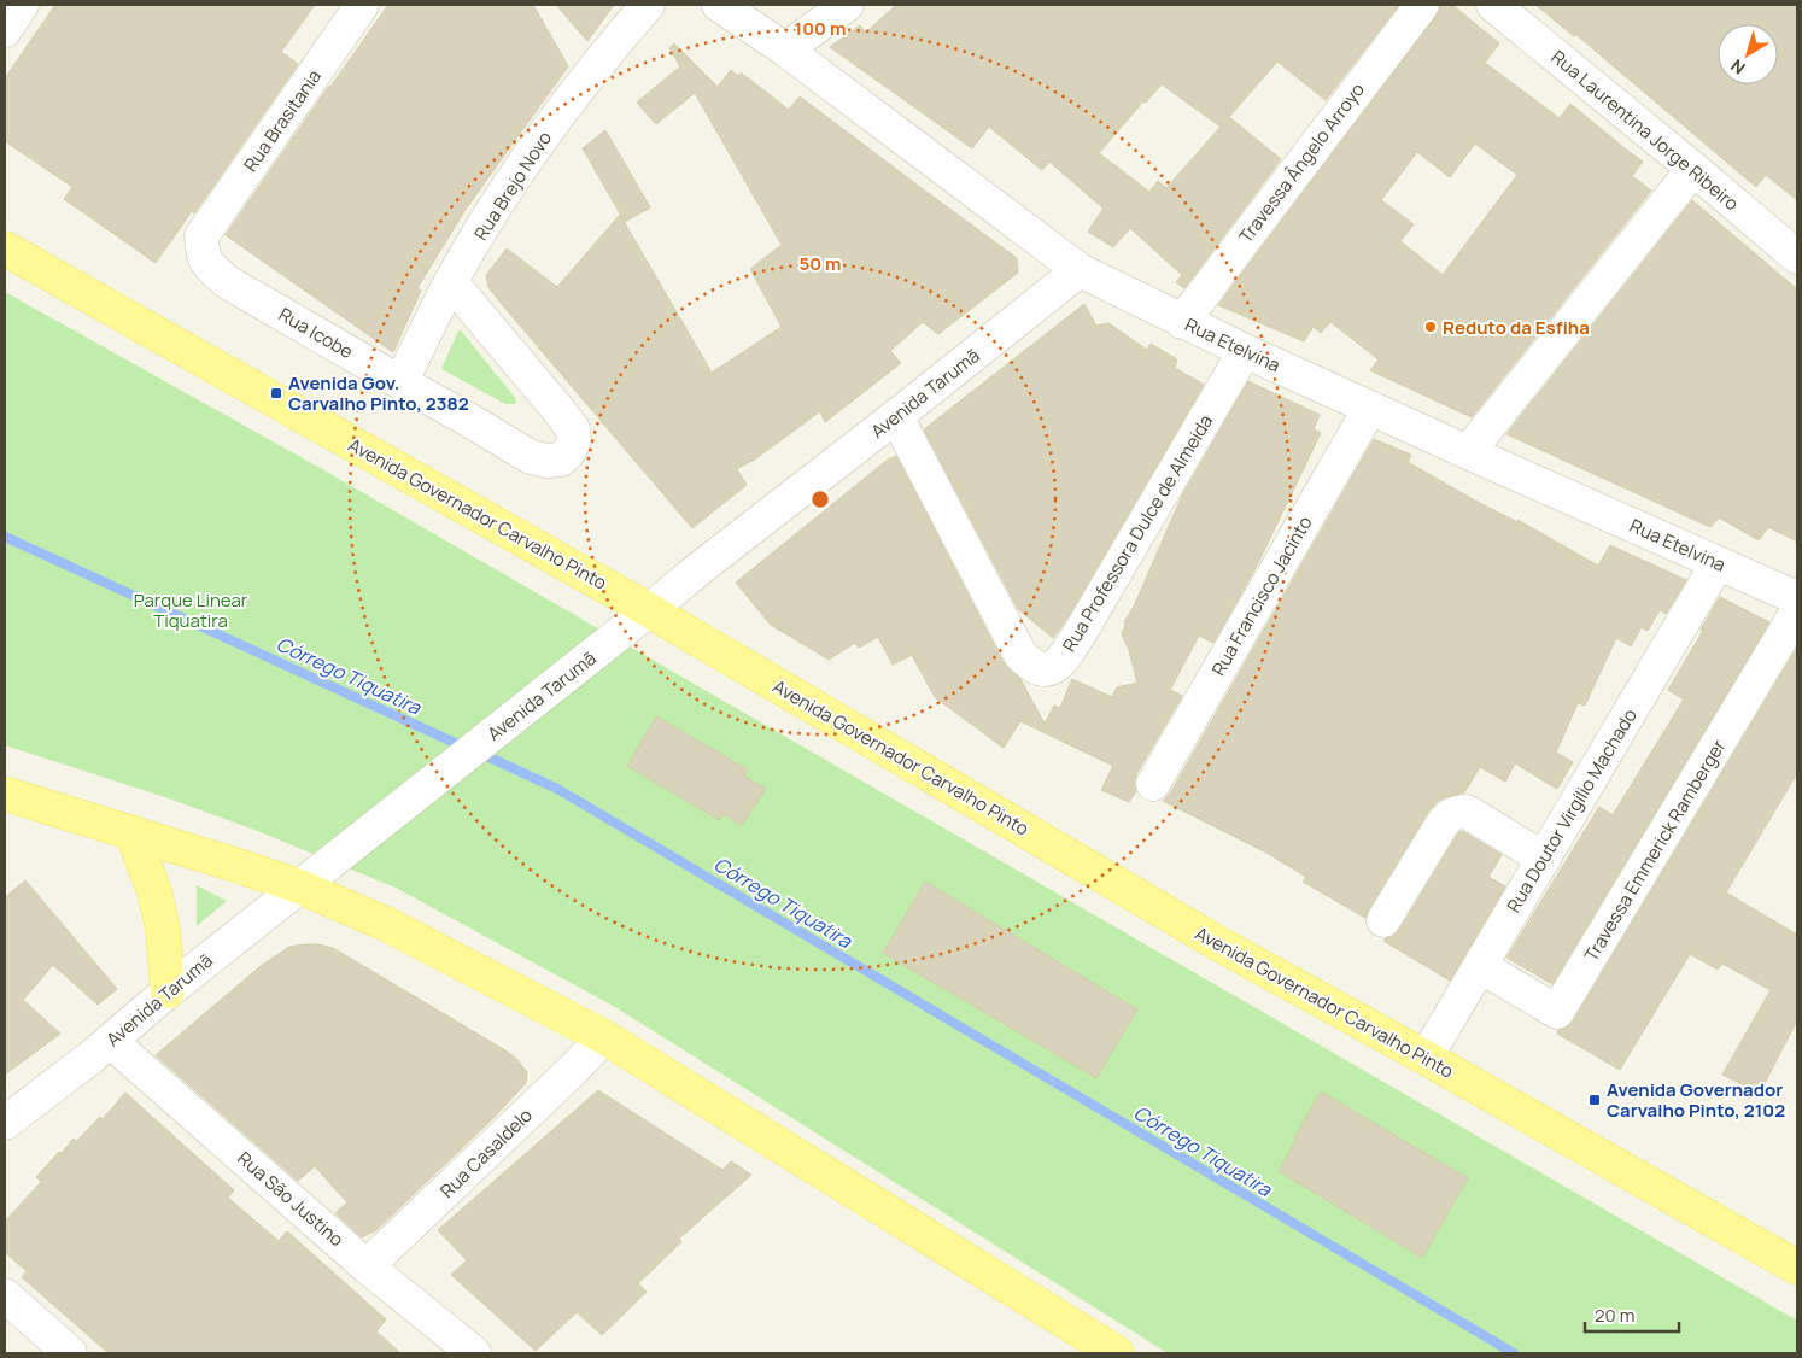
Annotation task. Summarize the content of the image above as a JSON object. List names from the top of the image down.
{
  "streets": {
    "main road": ["Avenida Governador Carvalho Pinto"],
    "street": [
      "Rua Brasitania",
      "Rua Laurentina Jorge Ribeiro",
      "Travessa Ângelo Arroyo",
      "Rua Brejo Novo",
      "Rua Icobe",
      "Rua Etelvina",
      "Avenida Tarumã",
      "Rua Professora Dulce de Almeida",
      "Rua Francisco Jacinto",
      "Rua Doutor Virgílio Machado",
      "Travessa Emmerick Ramberger",
      "Rua Casaldelo",
      "Rua São Justino"
    ]
  },
  "crossings": [
    ["Rua Brasitania", "Rua Icobe"],
    ["Travessa Ângelo Arroyo", "Rua Etelvina"],
    ["Rua Brejo Novo", "Rua Icobe"],
    ["Rua Etelvina", "Avenida Tarumã"],
    ["Rua Etelvina", "Rua Professora Dulce de Almeida"],
    ["Rua Etelvina", "Rua Francisco Jacinto"],
    ["Rua Etelvina", "Rua Doutor Virgílio Machado"],
    ["Avenida Tarumã", "Avenida Governador Carvalho Pinto"],
    ["Avenida Tarumã", "Rua Professora Dulce de Almeida"],
    ["Avenida Tarumã", "Rua São Justino"],
    ["Avenida Governador Carvalho Pinto", "Rua Doutor Virgílio Machado"],
    ["Rua Doutor Virgílio Machado", "Travessa Emmerick Ramberger"],
    ["Rua Casaldelo", "Rua São Justino"]
  ],
  "water": ["Córrego Tiquatira"],
  "parks": ["Parque Linear Tiquatira"],
  "places": {
    "other": ["Reduto da Esfiha"],
    "transit": ["Avenida Gov. Carvalho Pinto, 2382", "Avenida Governador Carvalho Pinto, 2102"]
  },
  "scale_bar": "20 m",
  "north": "bottom left",
  "rings": ["100 m", "50 m"]
}
